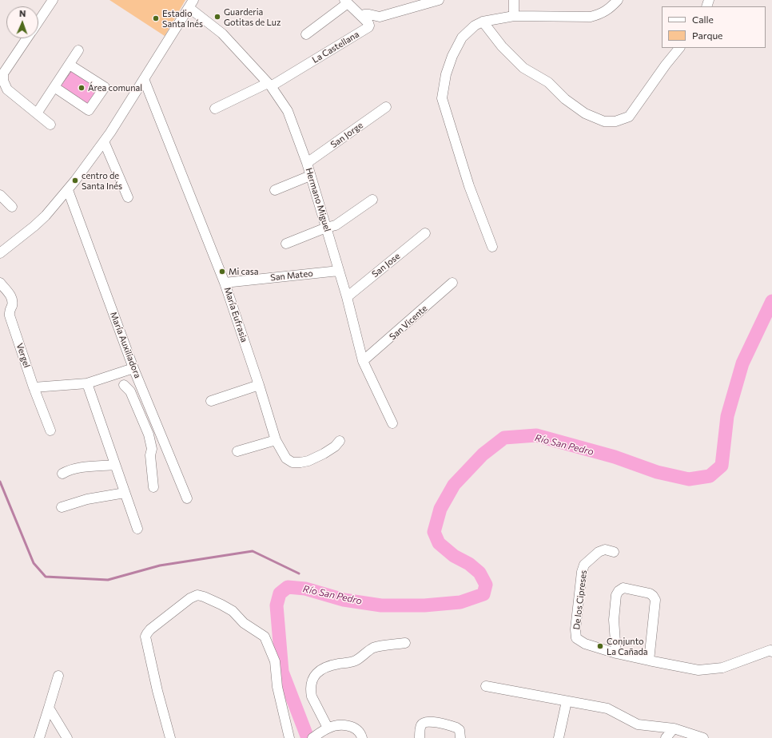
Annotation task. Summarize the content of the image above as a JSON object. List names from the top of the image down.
{
  "streets": {
    "street": [
      "La Castellana",
      "San Jorge",
      "Hermano Miguel",
      "San Jose",
      "San Mateo",
      "María Eufrasia",
      "San Vicente",
      "María Auxiliadora",
      "Vergel",
      "De los Cipreses"
    ]
  },
  "crossings": [
    ["La Castellana", "Hermano Miguel"],
    ["San Jorge", "Hermano Miguel"],
    ["Hermano Miguel", "San Jose"],
    ["Hermano Miguel", "San Mateo"],
    ["Hermano Miguel", "San Vicente"],
    ["San Mateo", "María Eufrasia"]
  ],
  "water": ["Río San Pedro"],
  "places": [
    "Guarderia Gotitas de Luz",
    "Estadio Santa Inés",
    "Área comunal",
    "centro de Santa Inés",
    "Mi casa",
    "Conjunto La Cañada"
  ],
  "legend": ["Calle", "Parque"],
  "north": "top"
}
